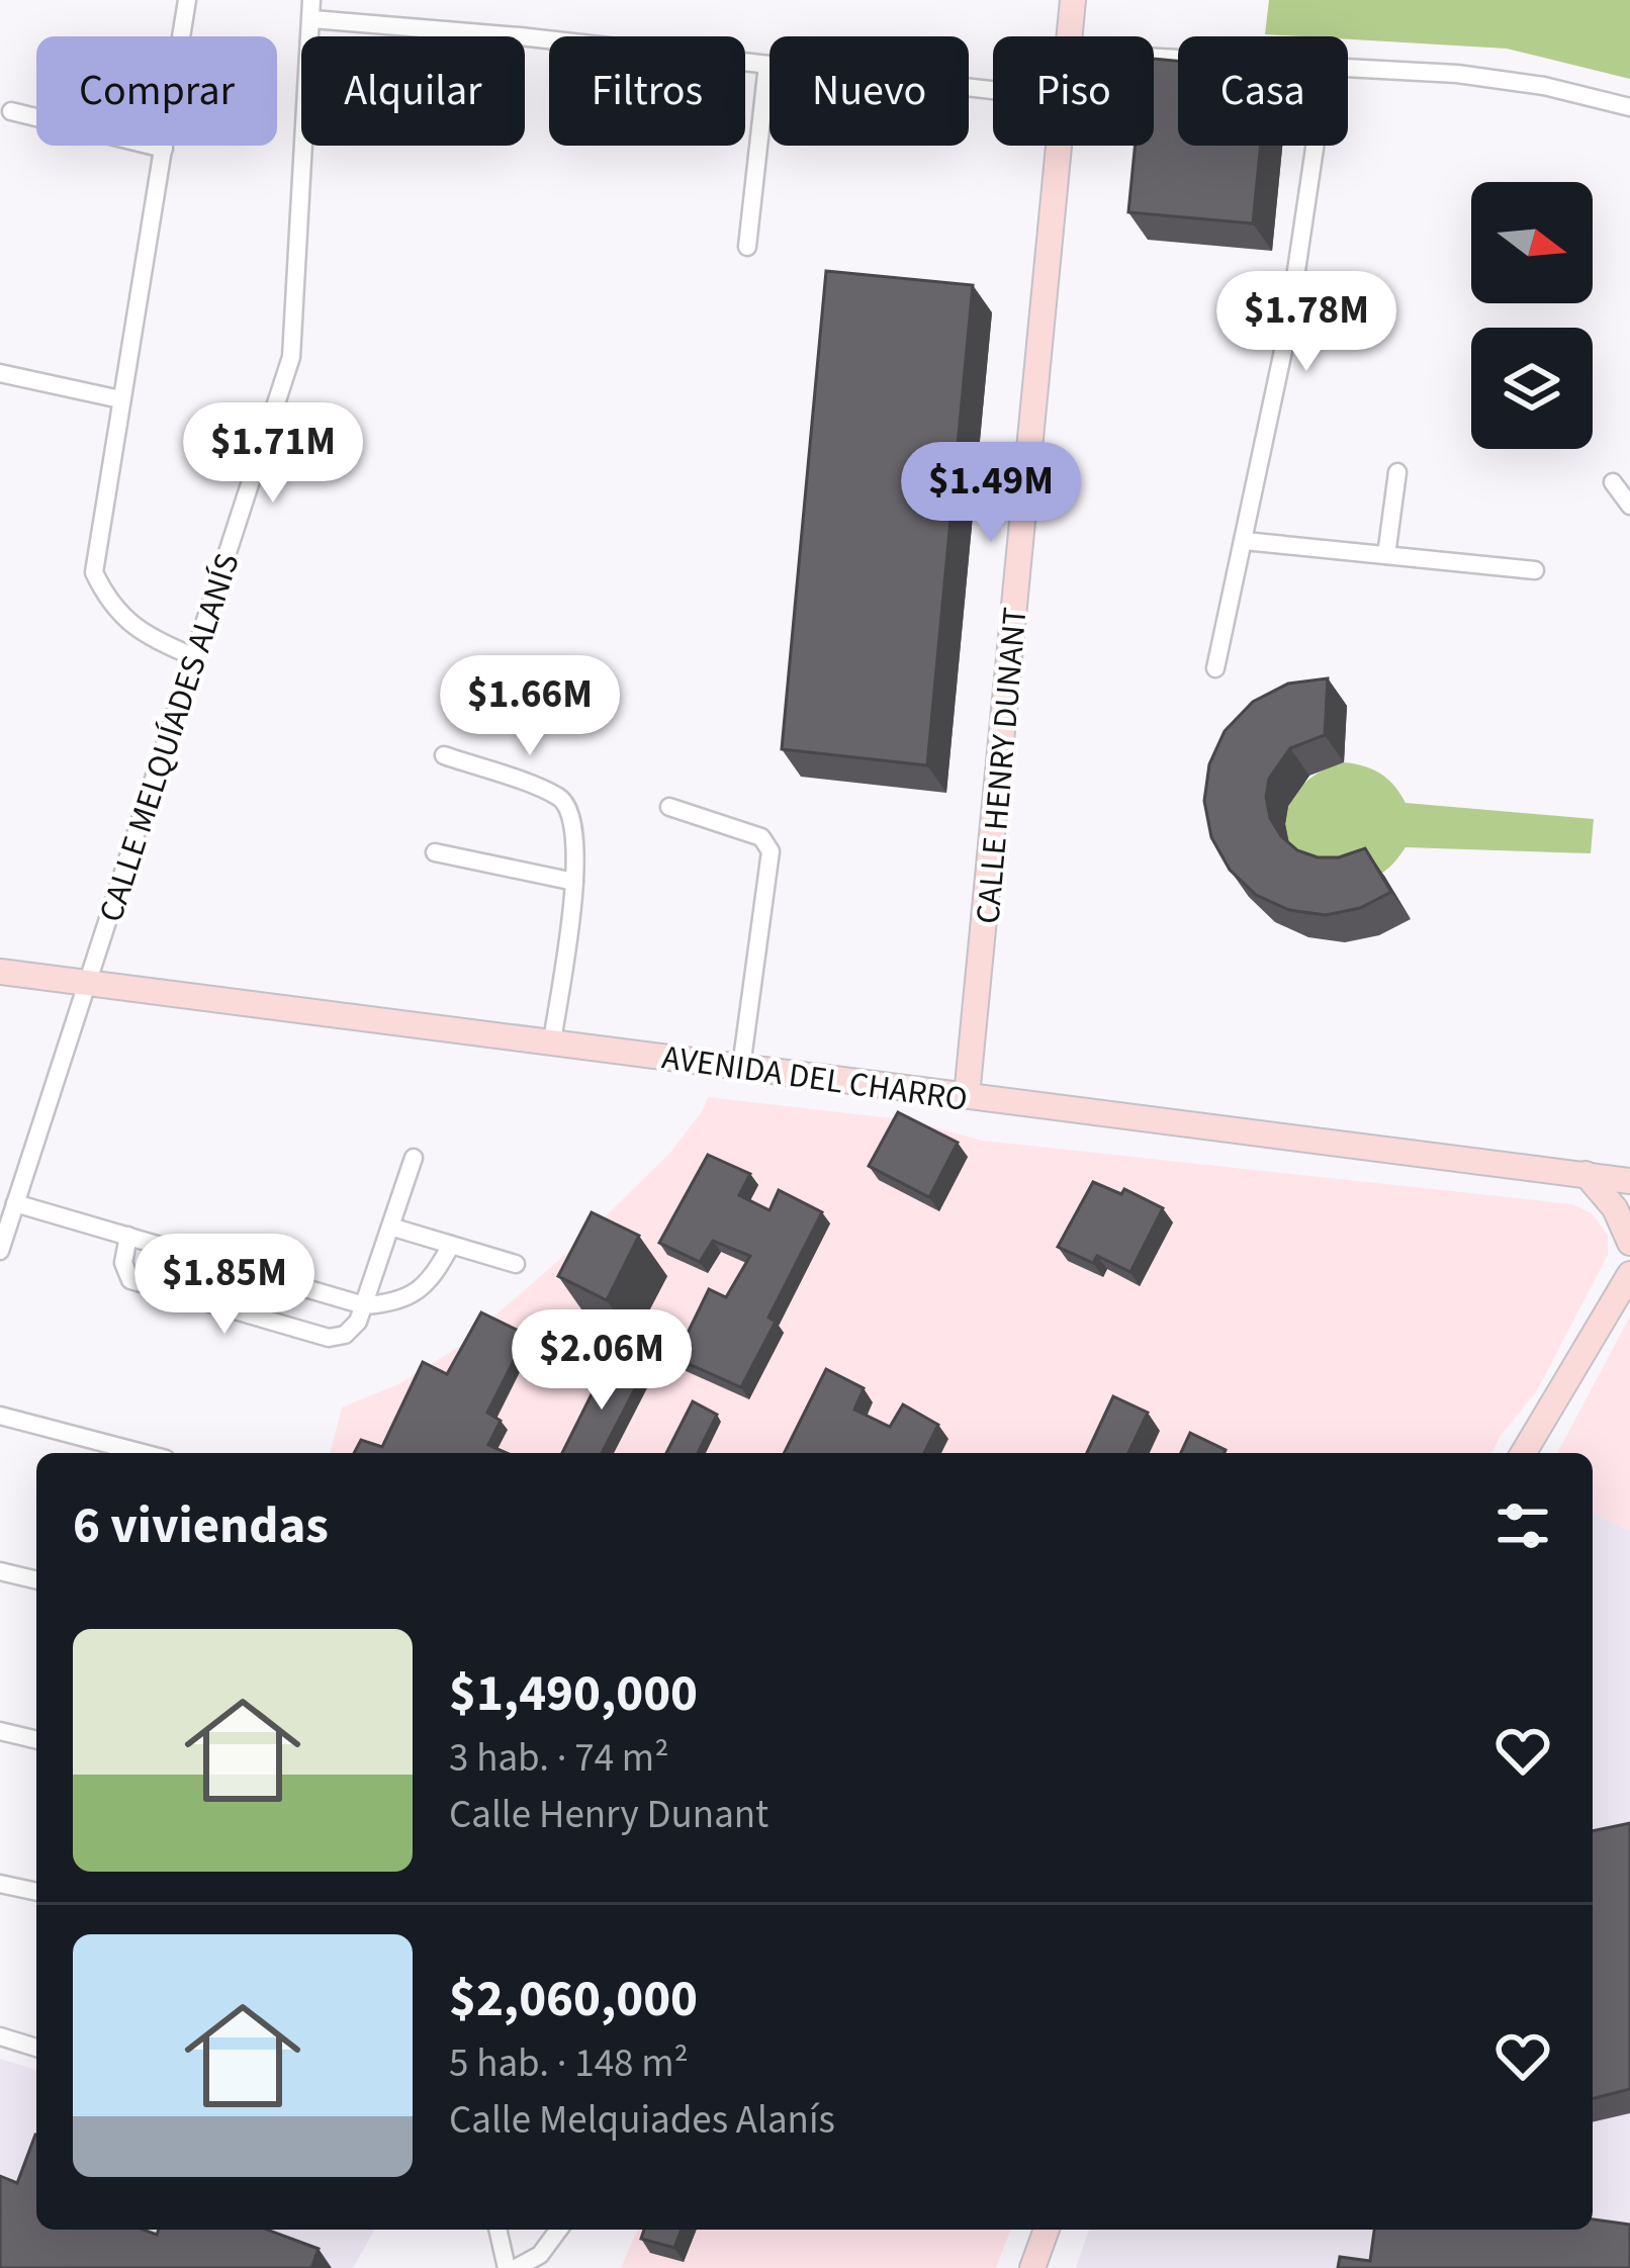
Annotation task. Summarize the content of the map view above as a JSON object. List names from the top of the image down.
{
  "streets": {
    "street": ["CALLE MELQUÍADES ALANÍS", "CALLE HENRY DUNANT", "AVENIDA DEL CHARRO"]
  },
  "crossings": [
    ["CALLE MELQUÍADES ALANÍS", "AVENIDA DEL CHARRO"],
    ["CALLE HENRY DUNANT", "AVENIDA DEL CHARRO"]
  ],
  "north": "right",
  "page": {
    "chip": [
      "Comprar",
      "Alquilar",
      "Filtros",
      "Nuevo",
      "Piso",
      "Casa"
    ],
    "price": [
      "$1.78M",
      "$1.71M",
      "$1.49M",
      "$1.66M",
      "$1.85M",
      "$2.06M"
    ],
    "heading": "6 viviendas",
    "list": [
      {
        "name": "$1,490,000",
        "note": "3 hab. · 74 m² · Calle Henry Dunant"
      },
      {
        "name": "$2,060,000",
        "note": "5 hab. · 148 m² · Calle Melquiades Alanís"
      }
    ]
  }
}
